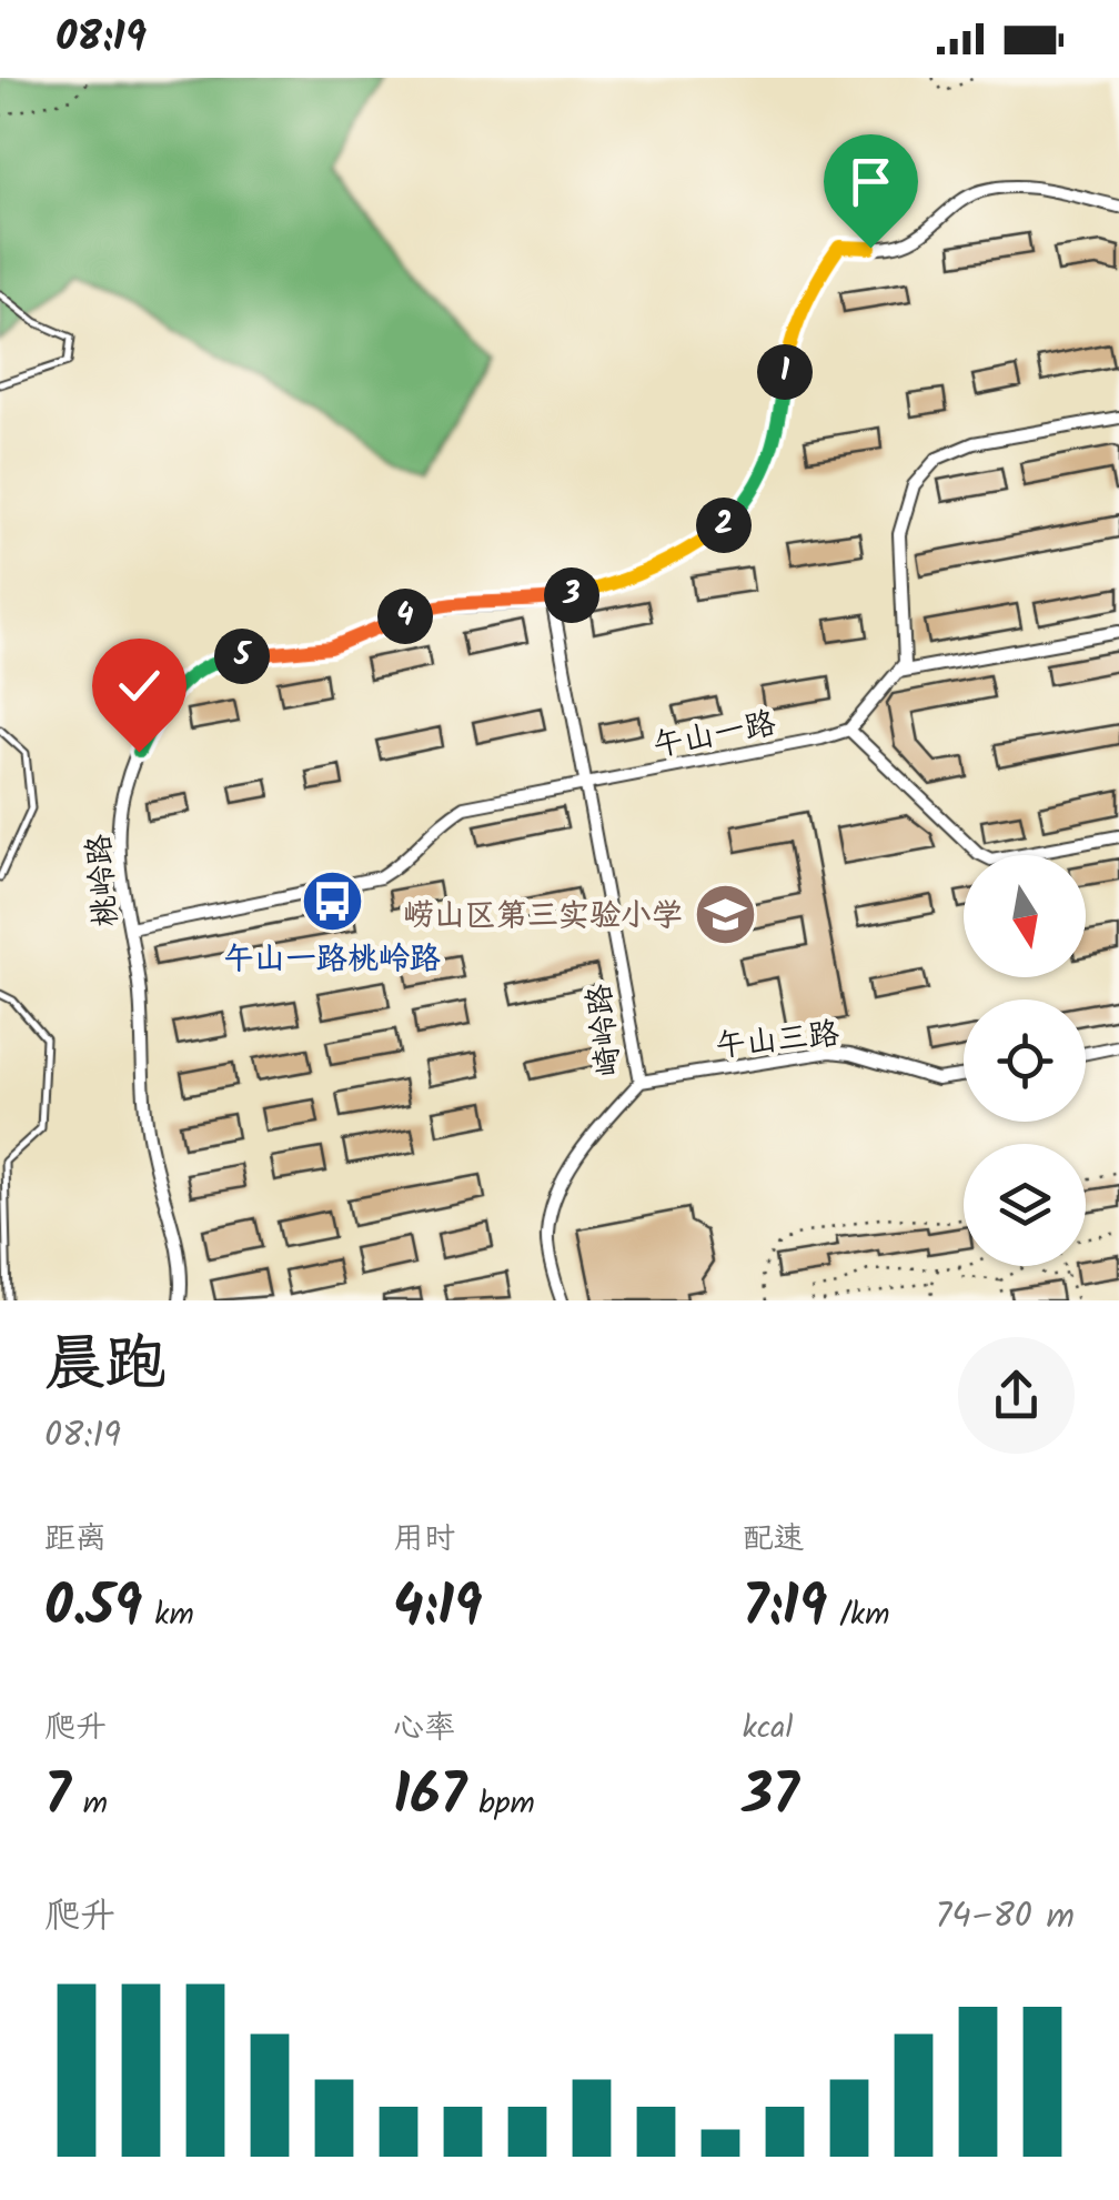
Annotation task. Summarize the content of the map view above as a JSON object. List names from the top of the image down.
{
  "streets": {
    "street": [
      "午山一路",
      "桃岭路",
      "崎岭路",
      "午山三路"
    ]
  },
  "crossings": [
    ["午山一路", "桃岭路"],
    ["午山一路", "崎岭路"],
    ["桃岭路", "崎岭路"],
    ["崎岭路", "午山三路"]
  ],
  "places": {
    "bus stop": ["午山一路桃岭路"],
    "school or university": ["崂山区第三实验小学"]
  },
  "north": "bottom",
  "page": {
    "status": "08:19",
    "pins": [
      "1",
      "2",
      "3",
      "4",
      "5"
    ],
    "heading": ["晨跑", "08:19"],
    "stats": [
      ["距离", "0.59 km"],
      ["用时", "4:19"],
      ["配速", "7:19 /km"],
      ["爬升", "7 m"],
      ["心率", "167 bpm"],
      ["kcal", "37"]
    ],
    "chart": ["爬升", "74–80 m"]
  }
}
